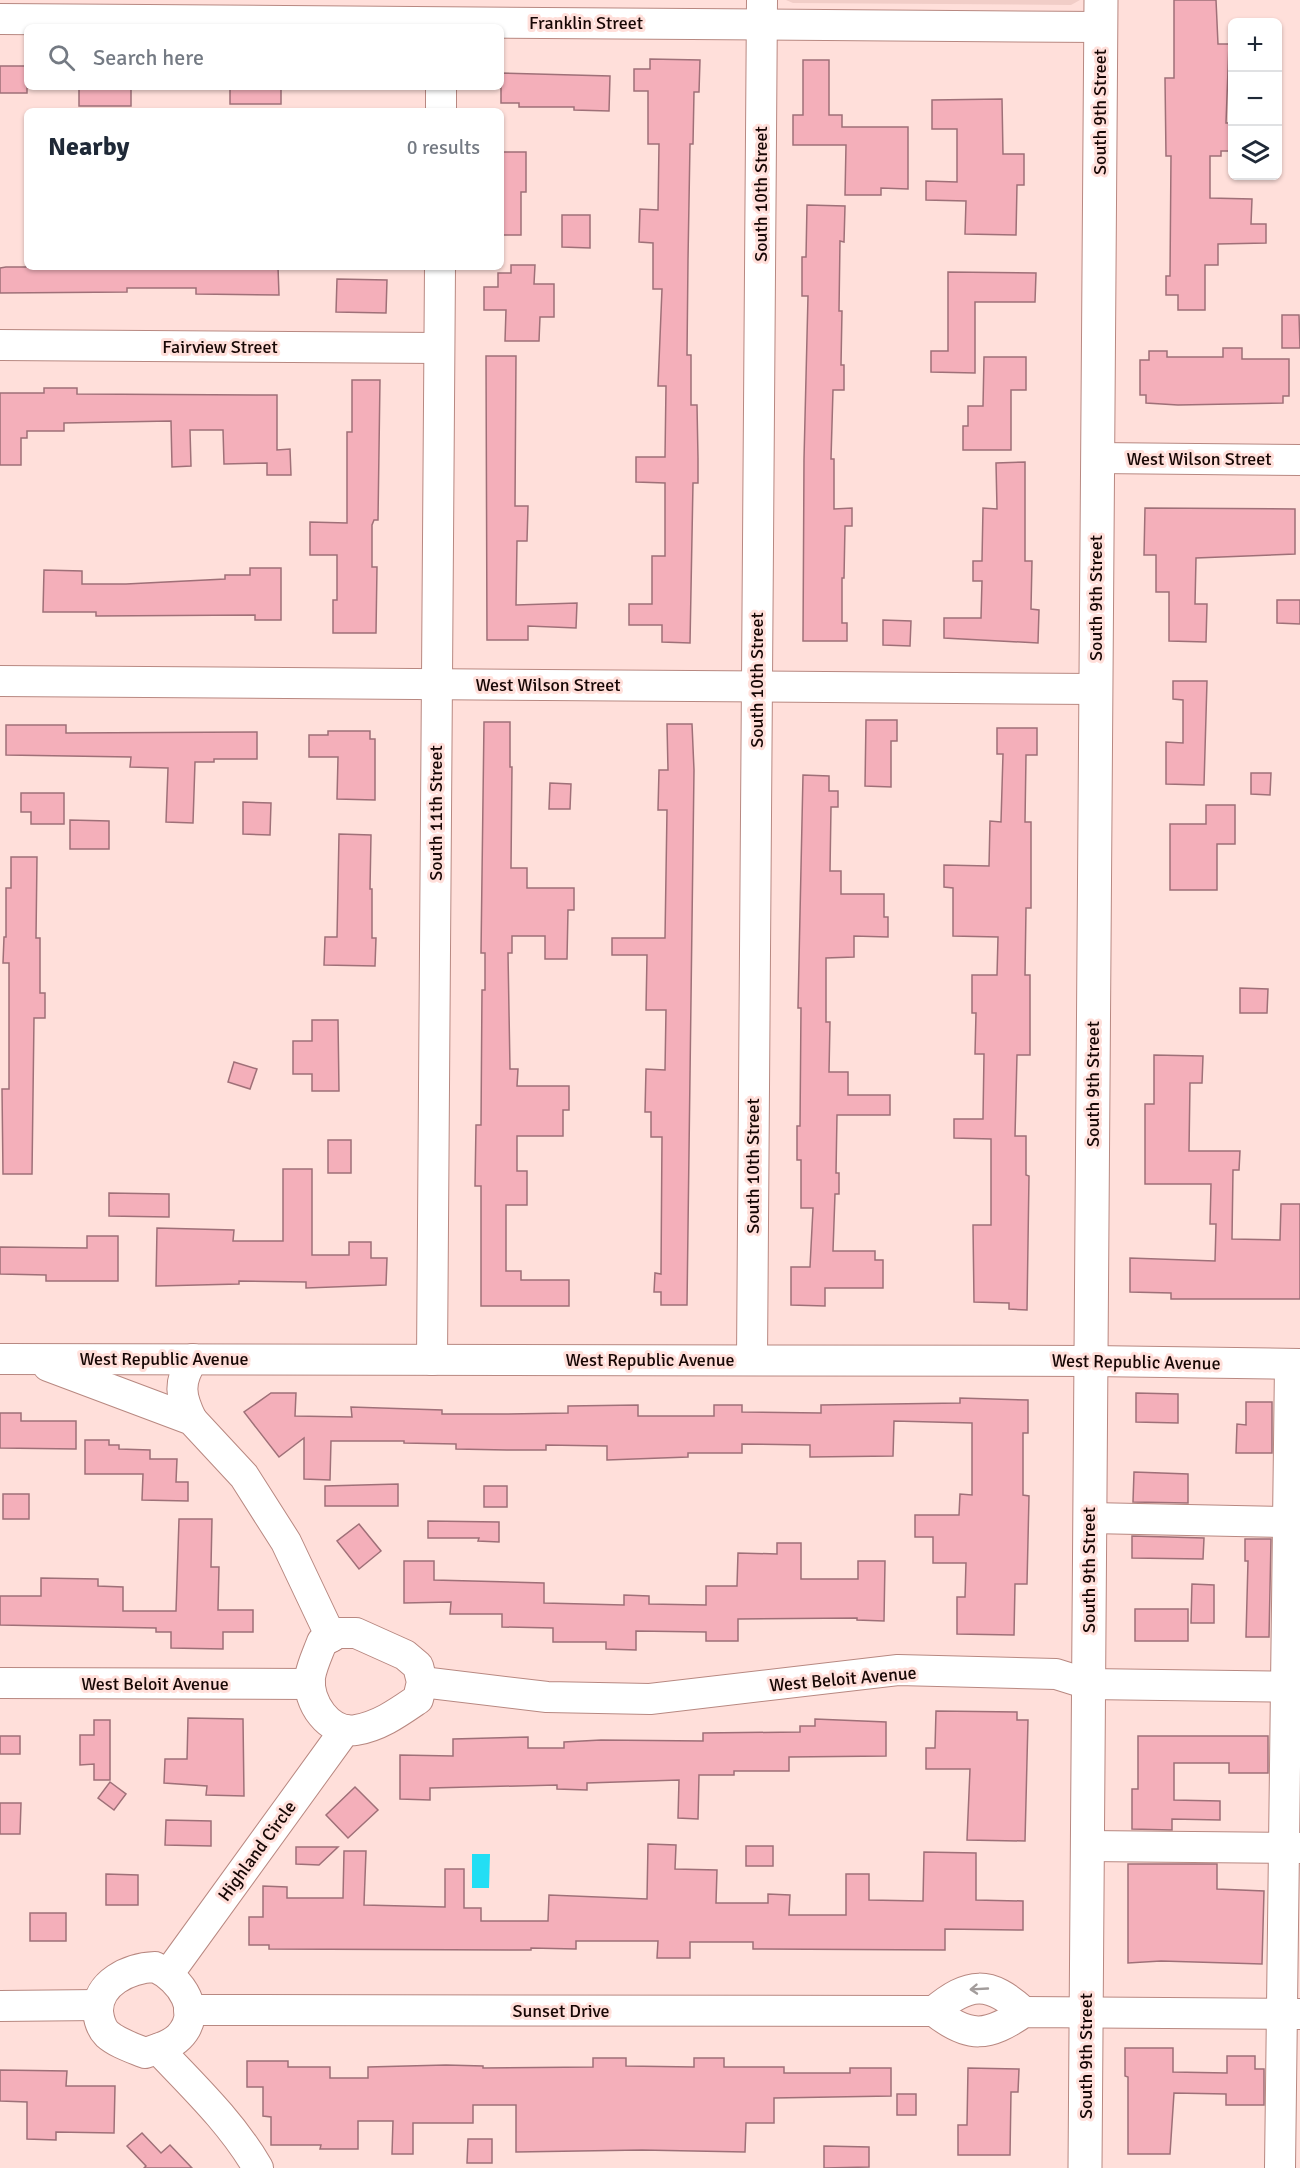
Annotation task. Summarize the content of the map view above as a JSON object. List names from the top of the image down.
{
  "streets": {
    "main road": ["South 9th Street"],
    "street": [
      "Franklin Street",
      "South 10th Street",
      "Fairview Street",
      "West Wilson Street",
      "South 11th Street",
      "West Republic Avenue",
      "West Beloit Avenue",
      "Highland Circle",
      "Sunset Drive"
    ]
  },
  "crossings": [
    ["Franklin Street", "South 9th Street"],
    ["Franklin Street", "South 10th Street"],
    ["South 9th Street", "West Wilson Street"],
    ["South 9th Street", "West Republic Avenue"],
    ["South 9th Street", "West Beloit Avenue"],
    ["South 10th Street", "West Wilson Street"],
    ["South 10th Street", "West Republic Avenue"],
    ["Fairview Street", "South 11th Street"],
    ["West Wilson Street", "South 11th Street"],
    ["South 11th Street", "West Republic Avenue"],
    ["West Beloit Avenue", "Highland Circle"],
    ["Highland Circle", "Sunset Drive"]
  ],
  "page": {
    "map_buttons": ["+", "−"],
    "search": "Search here",
    "heading": ["Nearby", "0 results"]
  }
}
